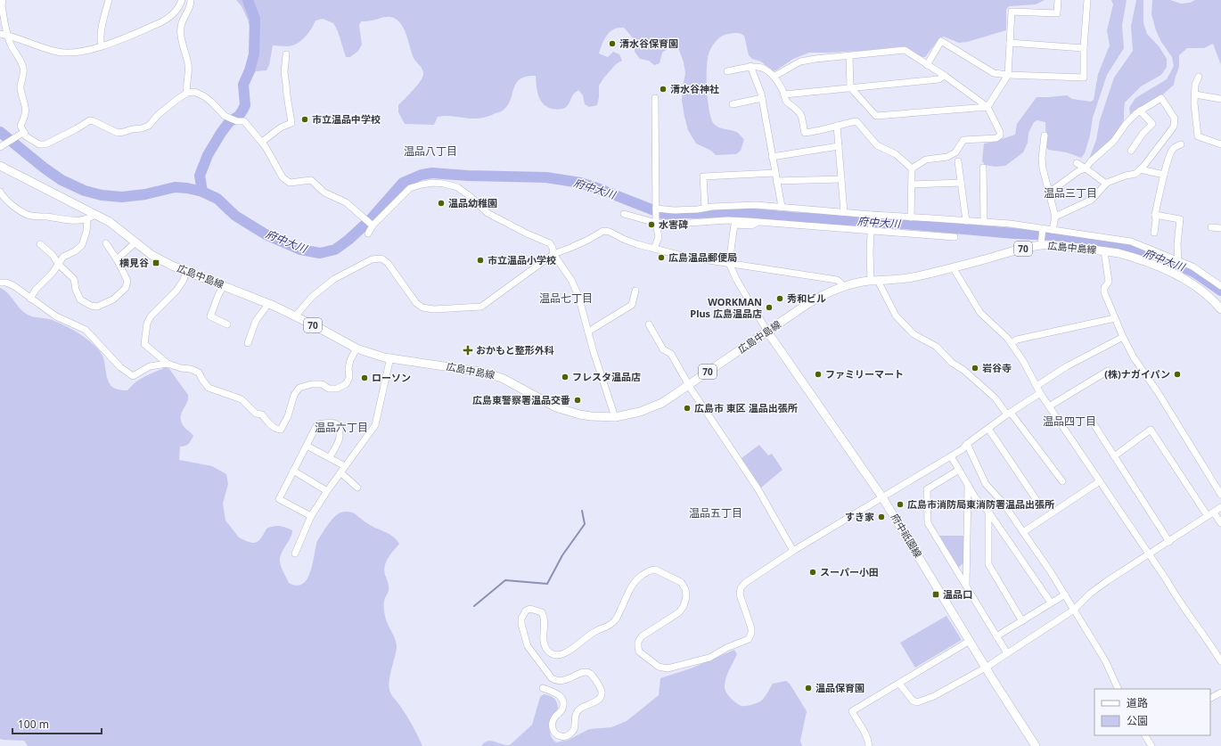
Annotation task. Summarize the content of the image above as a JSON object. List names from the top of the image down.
{
  "streets": {
    "main road": ["広島中島線", "70", "府中祇園線"]
  },
  "crossings": [
    ["広島中島線", "府中祇園線"]
  ],
  "districts": [
    "温品八丁目",
    "温品三丁目",
    "温品七丁目",
    "温品四丁目",
    "温品六丁目",
    "温品五丁目"
  ],
  "water": ["府中大川"],
  "places": {
    "other": [
      "清水谷保育園",
      "清水谷神社",
      "市立温品中学校",
      "温品幼稚園",
      "水害碑",
      "広島温品郵便局",
      "市立温品小学校",
      "秀和ビル",
      "WORKMAN Plus 広島温品店",
      "岩谷寺",
      "ファミリーマート",
      "(株)ナガイパン",
      "フレスタ温品店",
      "ローソン",
      "広島東警察署温品交番",
      "広島市 東区 温品出張所",
      "広島市消防局東消防署温品出張所",
      "すき家",
      "スーパー小田",
      "温品保育園"
    ],
    "transit": ["横見谷", "温品口"],
    "health": ["おかもと整形外科"]
  },
  "legend": ["道路", "公園"],
  "scale_bar": "100 m"
}
